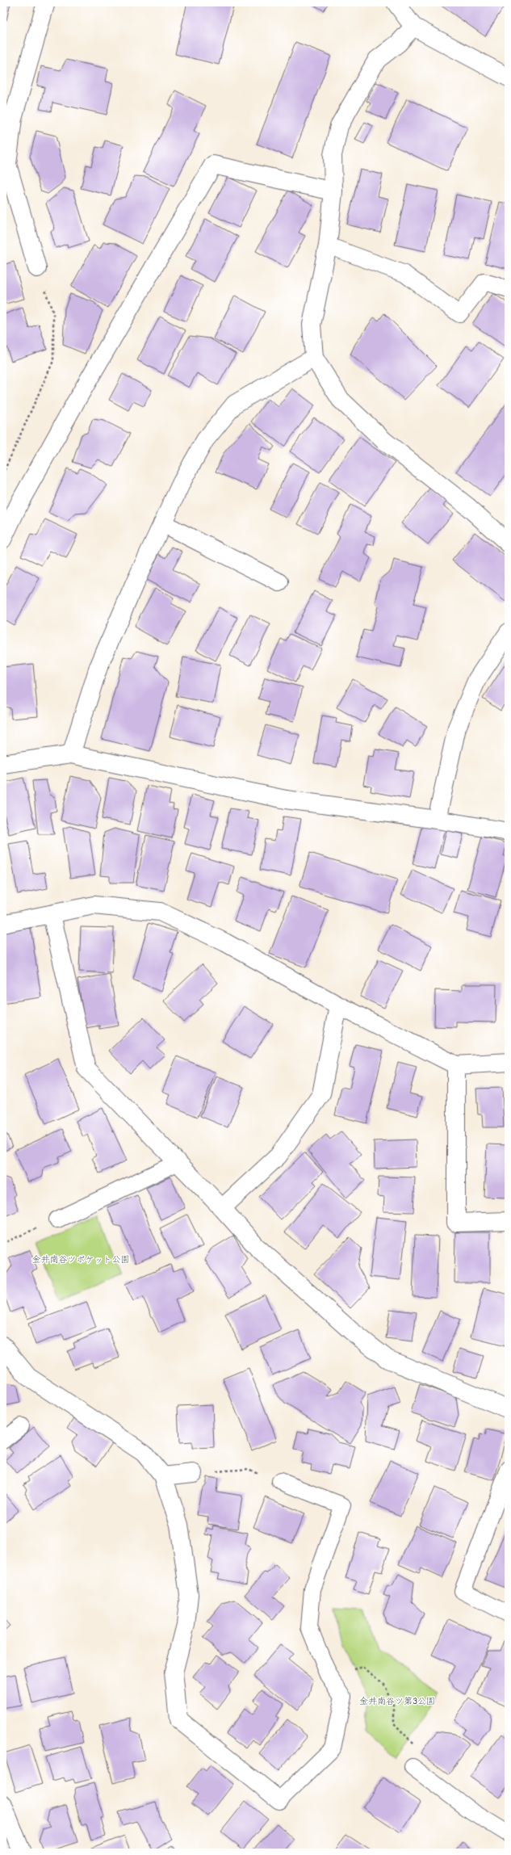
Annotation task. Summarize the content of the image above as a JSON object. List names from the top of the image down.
{
  "parks": ["金井南谷ツポケット公園", "金井南谷ツ第3公園"]
}
